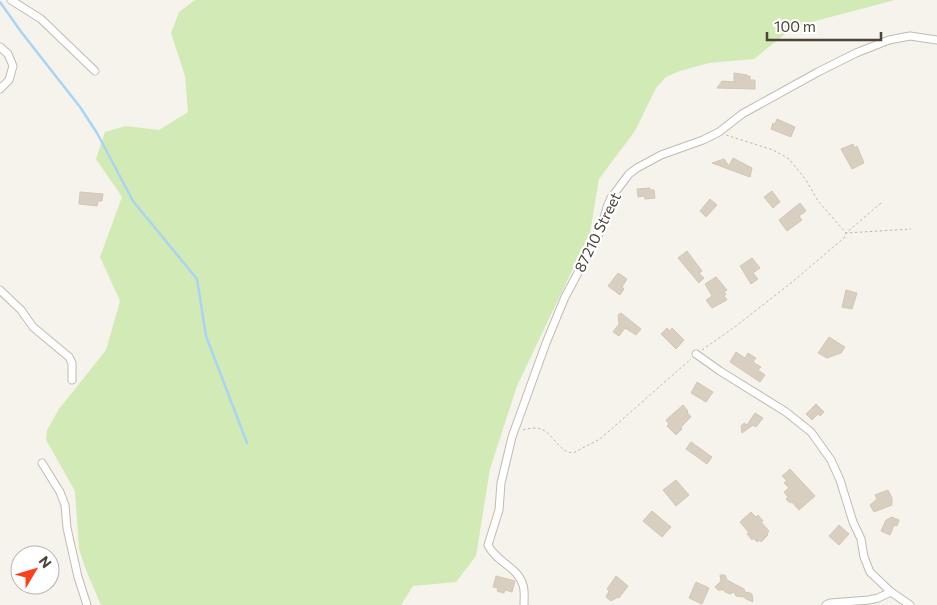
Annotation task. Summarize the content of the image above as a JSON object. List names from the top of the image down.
{
  "streets": {
    "street": ["87210 Street"]
  },
  "scale_bar": "100 m",
  "north": "top right"
}
